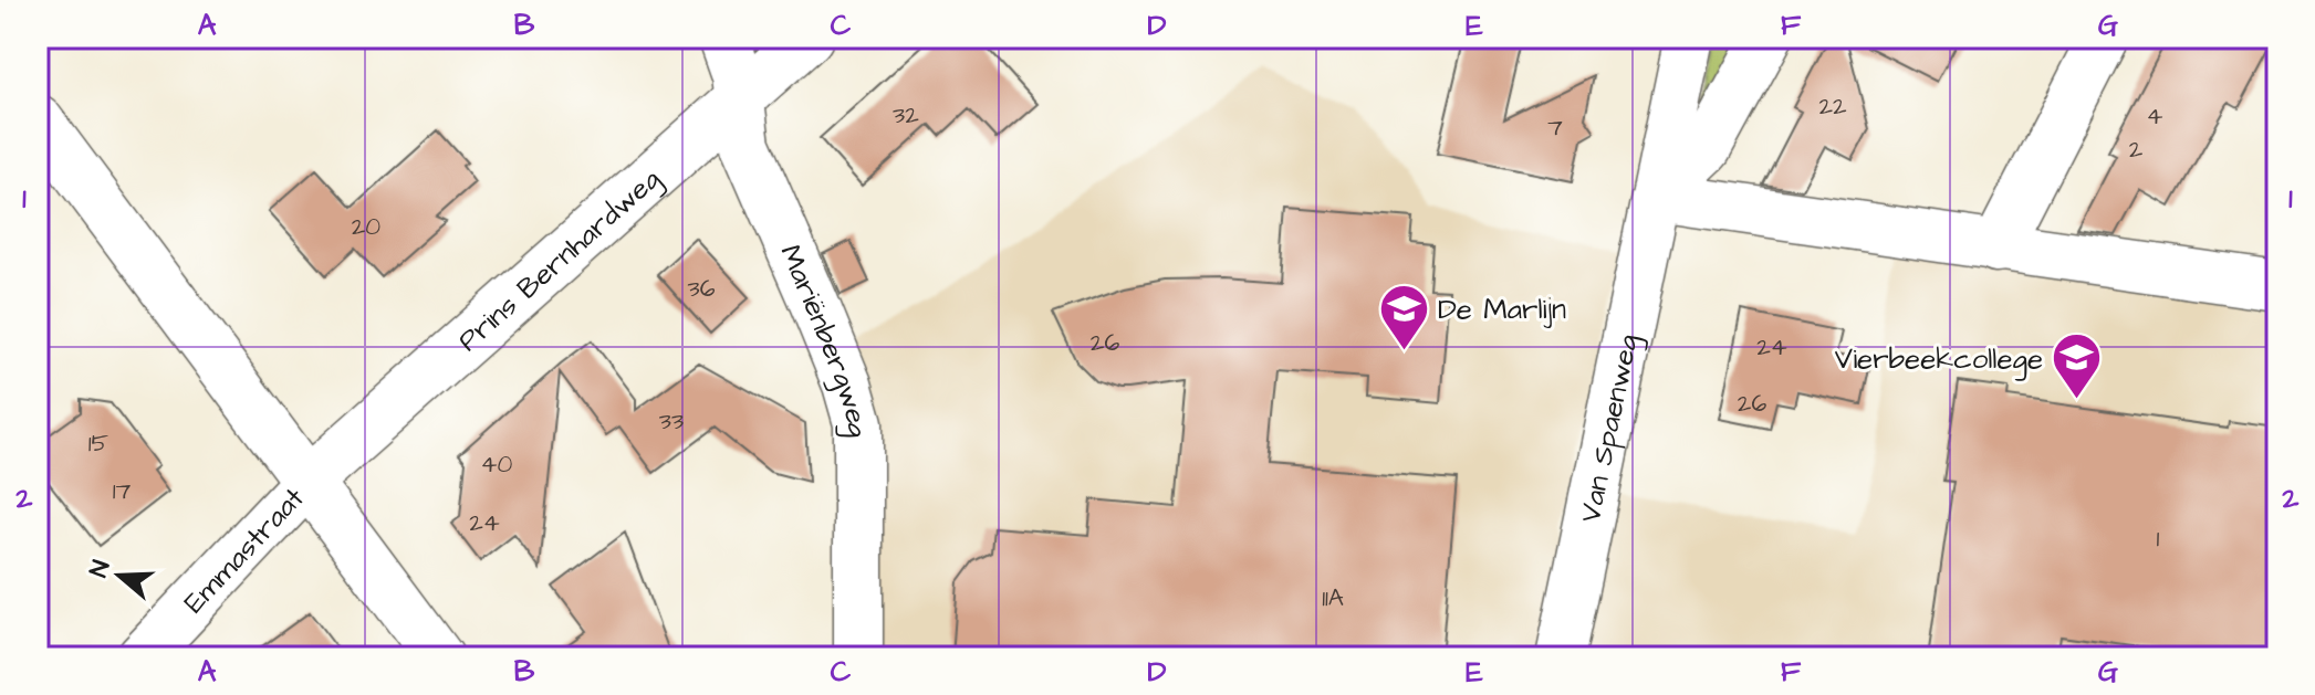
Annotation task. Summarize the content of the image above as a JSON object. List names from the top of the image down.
{
  "streets": {
    "street": [
      "Prins Bernhardweg",
      "Mariënbergweg",
      "Van Spaenweg",
      "Emmastraat"
    ]
  },
  "crossings": [
    ["Prins Bernhardweg", "Mariënbergweg"],
    ["Prins Bernhardweg", "Emmastraat"]
  ],
  "places": {
    "school or university": ["De Marlijn", "Vierbeekcollege"]
  },
  "house_numbers": [
    "22",
    "32",
    "4",
    "7",
    "2",
    "20",
    "36",
    "26",
    "24",
    "26",
    "33",
    "15",
    "40",
    "17",
    "24",
    "1",
    "11A"
  ],
  "north": "left",
  "grid": {
    "columns": [
      "A",
      "B",
      "C",
      "D",
      "E",
      "F",
      "G"
    ],
    "rows": ["1", "2"]
  }
}
